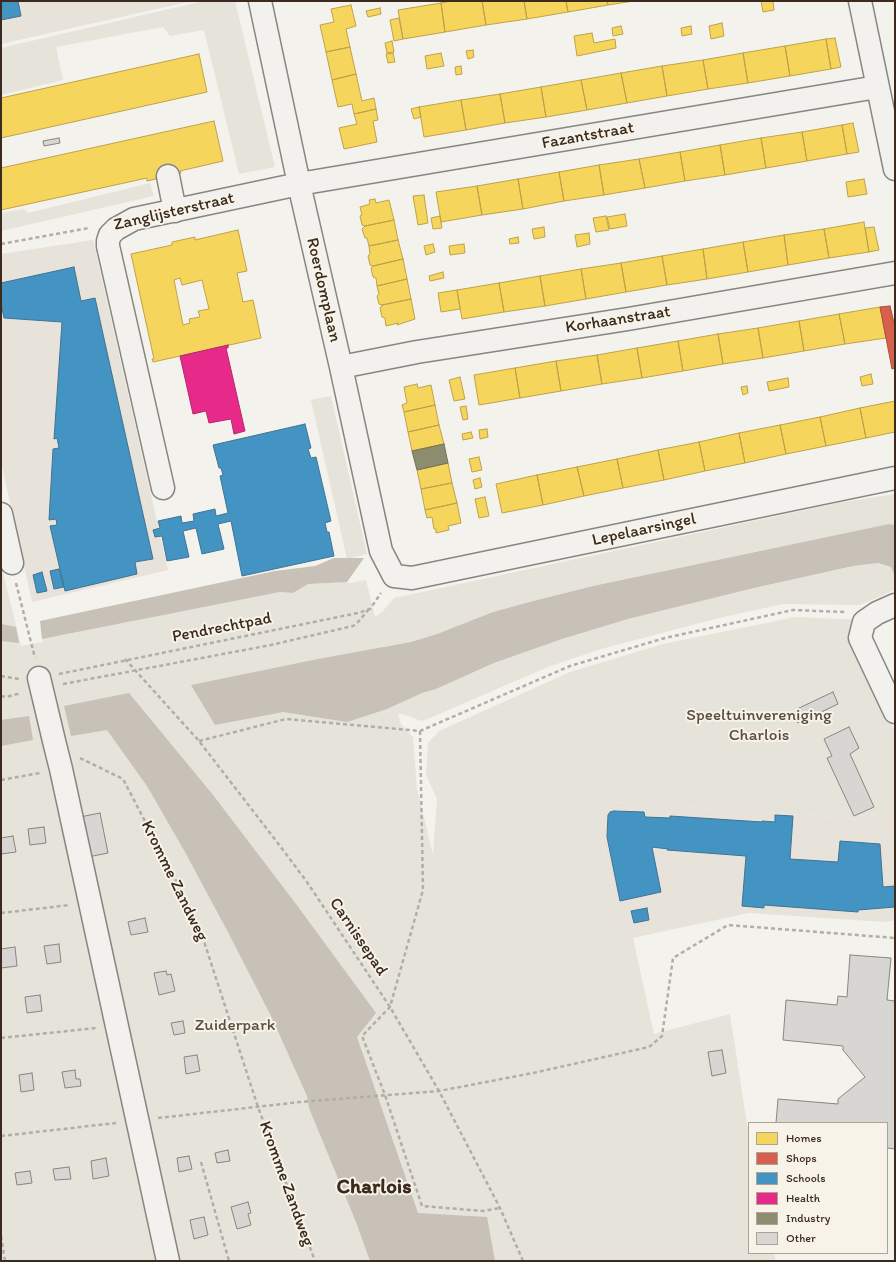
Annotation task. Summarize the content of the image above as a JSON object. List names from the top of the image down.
{
  "streets": {
    "street": [
      "Fazantstraat",
      "Zanglijsterstraat",
      "Roerdomplaan",
      "Korhaanstraat",
      "Lepelaarsingel"
    ],
    "path": ["Pendrechtpad", "Kromme Zandweg", "Carnissepad"]
  },
  "crossings": [
    ["Fazantstraat", "Zanglijsterstraat"],
    ["Fazantstraat", "Roerdomplaan"],
    ["Zanglijsterstraat", "Roerdomplaan"],
    ["Roerdomplaan", "Korhaanstraat"],
    ["Roerdomplaan", "Lepelaarsingel"],
    ["Pendrechtpad", "Carnissepad"]
  ],
  "districts": ["Charlois"],
  "parks": ["Speeltuinvereniging Charlois", "Zuiderpark"],
  "legend": [
    "Homes",
    "Shops",
    "Schools",
    "Health",
    "Industry",
    "Other"
  ]
}
